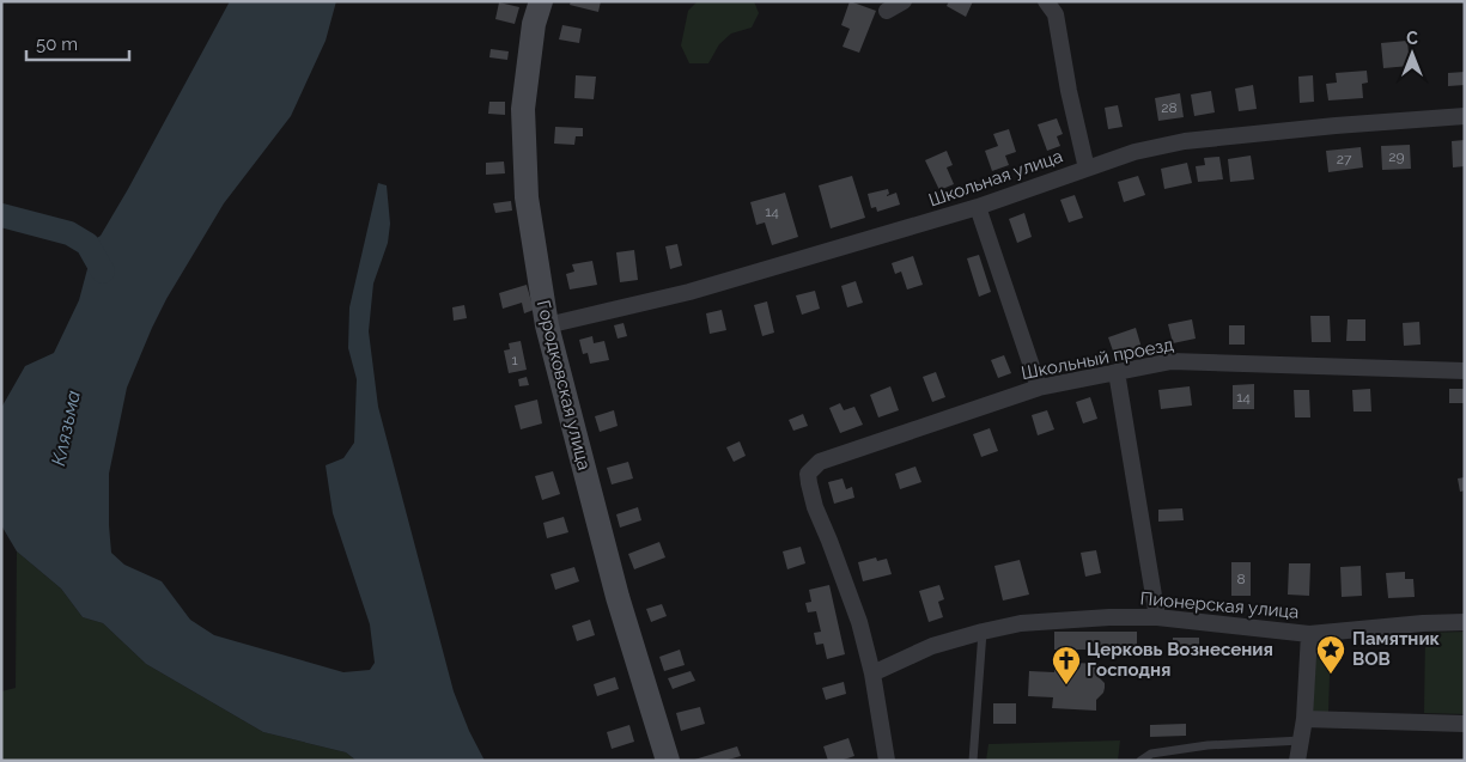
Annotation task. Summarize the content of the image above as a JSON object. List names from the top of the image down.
{
  "streets": {
    "main road": ["Городковская улица"],
    "street": ["Школьная улица", "Школьный проезд", "Пионерская улица"]
  },
  "crossings": [
    ["Школьная улица", "Городковская улица"],
    ["Школьный проезд", "Пионерская улица"]
  ],
  "water": ["Клязьма"],
  "places": {
    "place": ["Памятник ВОВ"],
    "church": ["Церковь Вознесения Господня"]
  },
  "house_numbers": [
    "28",
    "29",
    "27",
    "14",
    "1",
    "14",
    "8"
  ],
  "scale_bar": "50 m",
  "north": "top"
}
